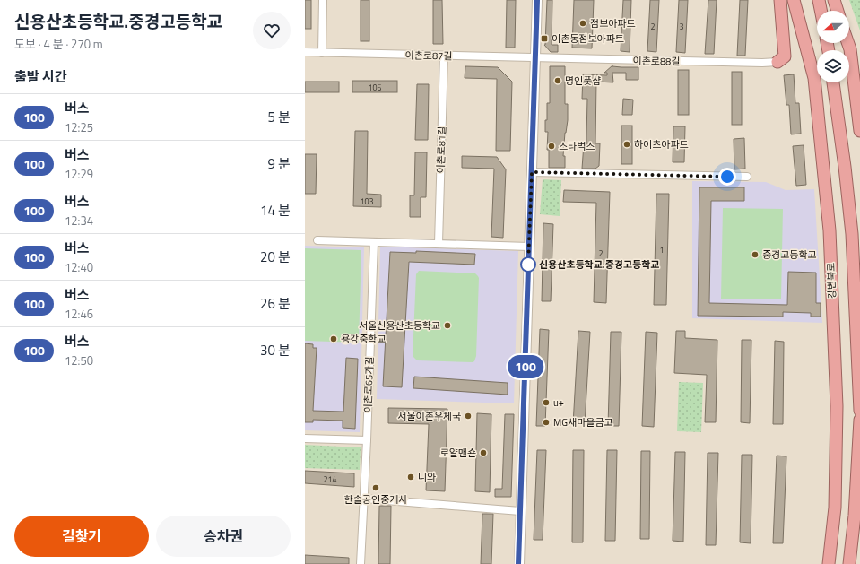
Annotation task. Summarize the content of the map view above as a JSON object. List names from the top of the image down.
{
  "streets": {
    "highway": ["강변북로"],
    "street": [
      "이촌로87길",
      "이촌로88길",
      "이촌로81길",
      "이촌로65가길"
    ]
  },
  "crossings": [
    ["이촌로87길", "이촌로88길"],
    ["이촌로87길", "이촌로81길"]
  ],
  "places": {
    "other": [
      "점보아파트",
      "명인풋샵",
      "하이츠아파트",
      "스타벅스",
      "중경고등학고",
      "신용산초등학교.중경고등학교",
      "서울신용산초등학교",
      "용강중학교",
      "u+",
      "서울이촌우체국",
      "MG새마을금고",
      "로얄맨숀",
      "니와",
      "한솔공인중개사"
    ],
    "transit": ["이촌동점보아파트"]
  },
  "lines": ["bus line 100"],
  "house_numbers": [
    "2",
    "3",
    "105",
    "103",
    "1",
    "2",
    "214"
  ],
  "north": "left",
  "page": {
    "heading": [
      ["신용산초등학교.중경고등학교", "도보 · 4 분 · 270 m"],
      "출발 시간"
    ],
    "on_map": "100",
    "list": [
      {
        "mark": "100",
        "name": "버스",
        "note": "12:25",
        "value": "5 분"
      },
      {
        "mark": "100",
        "name": "버스",
        "note": "12:29",
        "value": "9 분"
      },
      {
        "mark": "100",
        "name": "버스",
        "note": "12:34",
        "value": "14 분"
      },
      {
        "mark": "100",
        "name": "버스",
        "note": "12:40",
        "value": "20 분"
      },
      {
        "mark": "100",
        "name": "버스",
        "note": "12:46",
        "value": "26 분"
      },
      {
        "mark": "100",
        "name": "버스",
        "note": "12:50",
        "value": "30 분"
      }
    ],
    "buttons": ["길찾기", "승차권"]
  }
}
